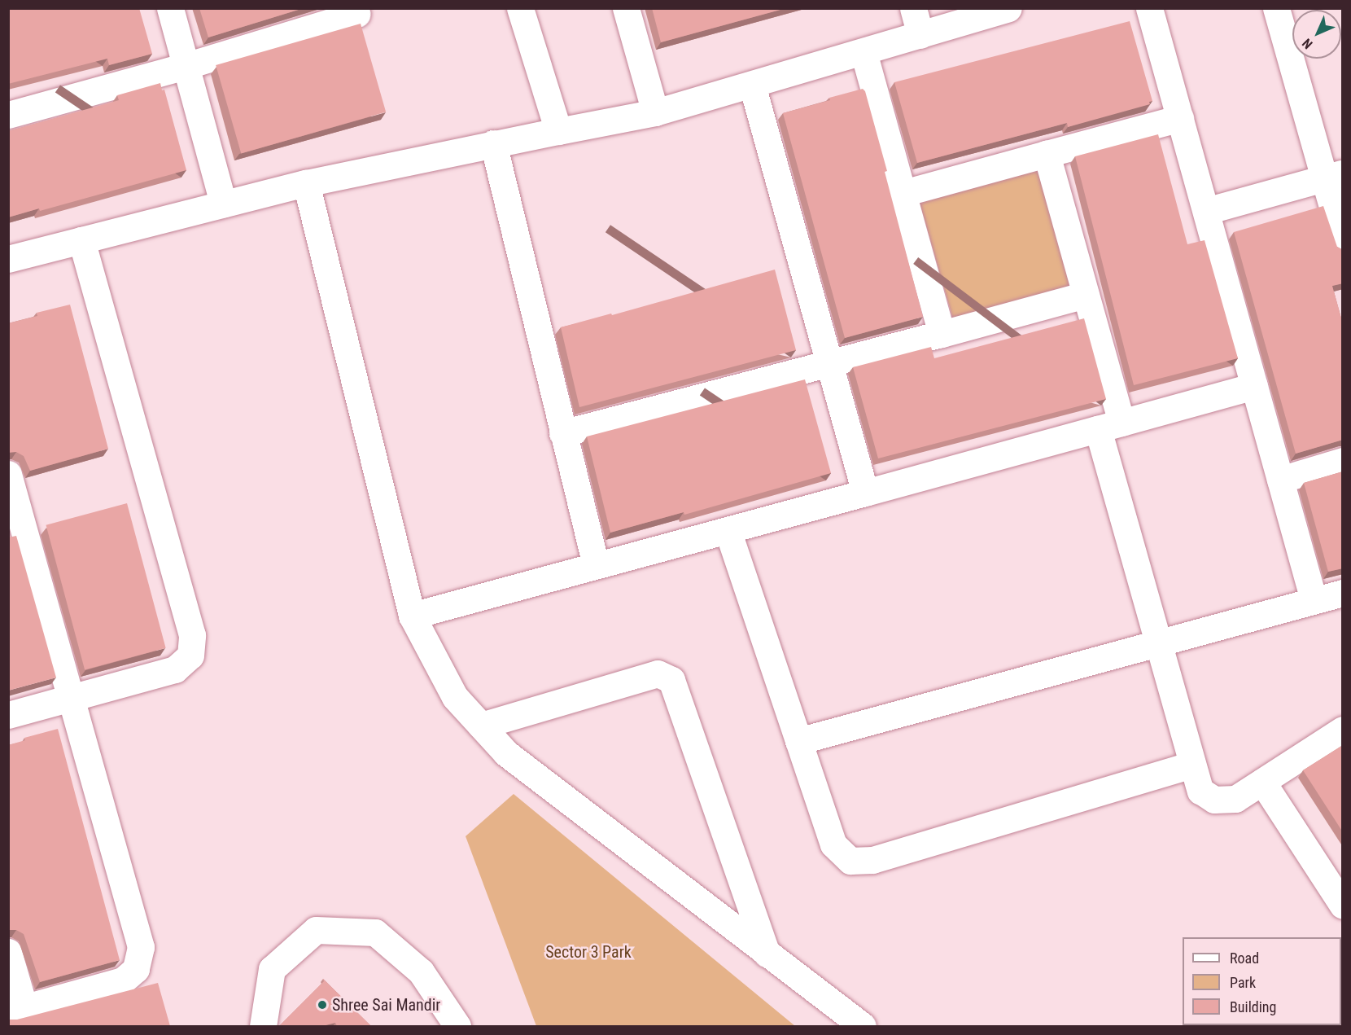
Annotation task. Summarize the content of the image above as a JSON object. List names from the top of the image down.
{
  "parks": ["Sector 3 Park"],
  "places": ["Shree Sai Mandir"],
  "legend": ["Road", "Park", "Building"],
  "north": "bottom left"
}
